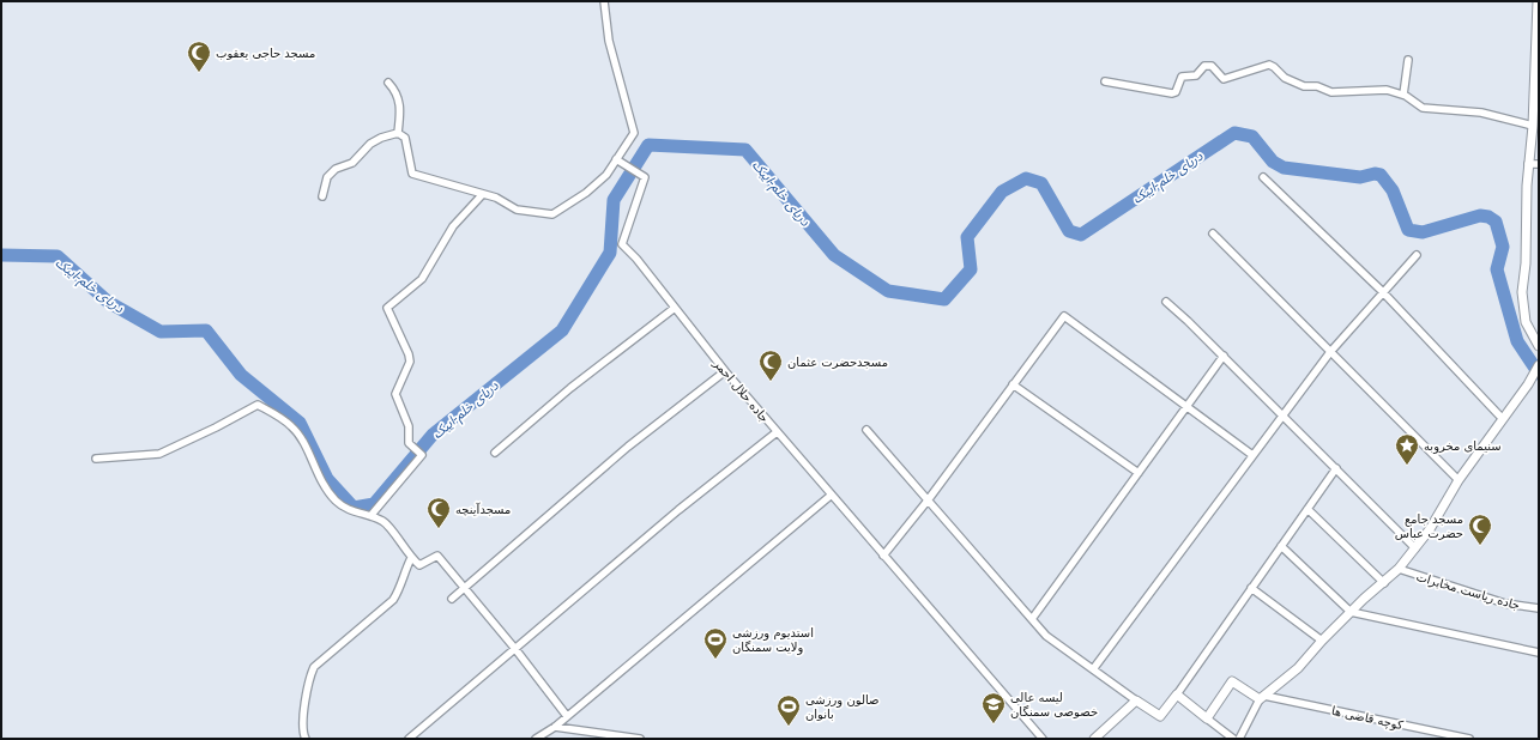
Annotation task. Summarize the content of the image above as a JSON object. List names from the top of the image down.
{
  "streets": {
    "street": ["جاده حلال احمر", "جاده ریاست مخابرات", "کوچه قاضی ها"]
  },
  "water": ["دریای خلم-ایبک"],
  "places": {
    "mosque": [
      "مسجد حاجی یعقوب",
      "مسجدحضرت عثمان",
      "مسجدآینچه",
      "مسجد جامع حضرت عباس"
    ],
    "place": ["سنیمای مخروبه"],
    "sports": ["استدیوم ورزشی ولایت سمنگان", "صالون ورزشی بانوان"],
    "school or university": ["لیسه عالی خصوصی سمنگان"]
  }
}
